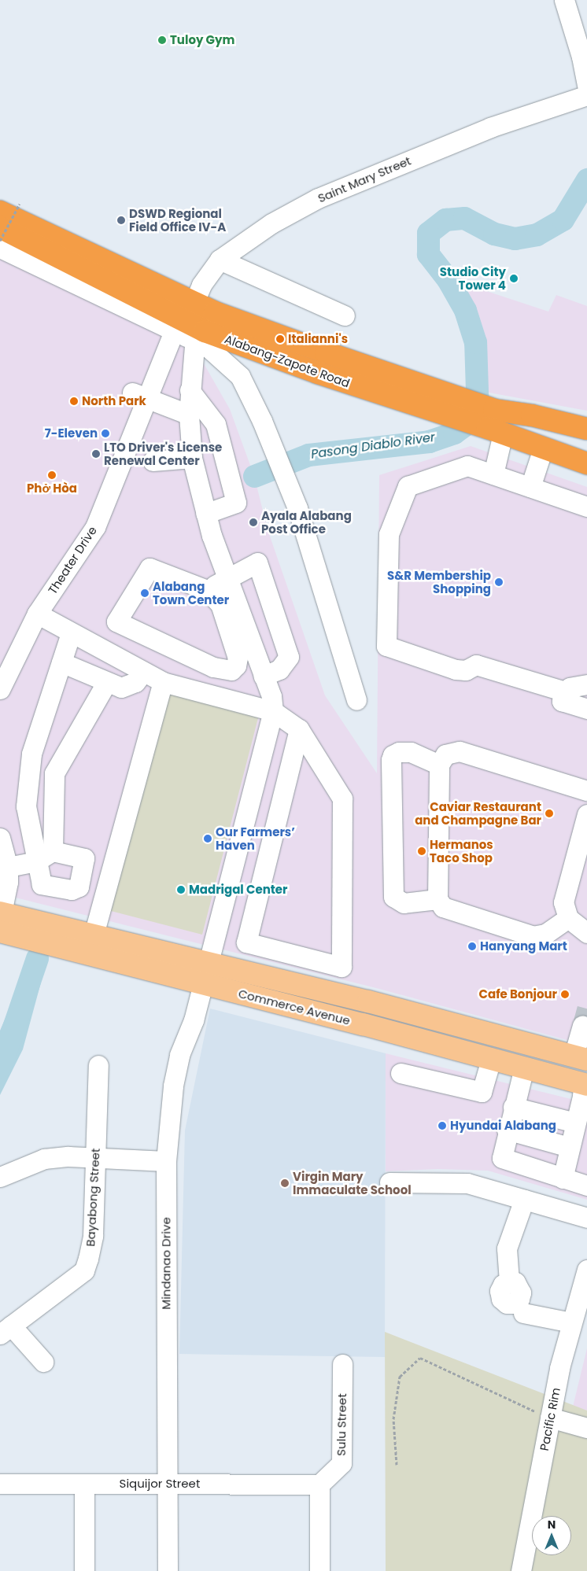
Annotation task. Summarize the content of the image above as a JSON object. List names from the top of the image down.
{
  "streets": {
    "highway": ["Alabang-Zapote Road"],
    "main road": ["Commerce Avenue"],
    "street": [
      "Saint Mary Street",
      "Theater Drive",
      "Bayabong Street",
      "Mindanao Drive",
      "Pacific Rim",
      "Sulu Street",
      "Siquijor Street"
    ]
  },
  "crossings": [
    ["Saint Mary Street", "Alabang-Zapote Road"],
    ["Saint Mary Street", "Theater Drive"],
    ["Alabang-Zapote Road", "Theater Drive"],
    ["Commerce Avenue", "Mindanao Drive"],
    ["Mindanao Drive", "Siquijor Street"],
    ["Sulu Street", "Siquijor Street"]
  ],
  "water": ["Pasong Diablo River"],
  "places": [
    "Tuloy Gym",
    "DSWD Regional Field Office IV-A",
    "Studio City Tower 4",
    "Italianni's",
    "North Park",
    "7-Eleven",
    "LTO Driver's License Renewal Center",
    "Phở Hòa",
    "Ayala Alabang Post Office",
    "S&R Membership Shopping",
    "Alabang Town Center",
    "Caviar Restaurant and Champagne Bar",
    "Our Farmers’ Haven",
    "Hermanos Taco Shop",
    "Madrigal Center",
    "Hanyang Mart",
    "Cafe Bonjour",
    "Hyundai Alabang",
    "Virgin Mary Immaculate School"
  ],
  "north": "top"
}
